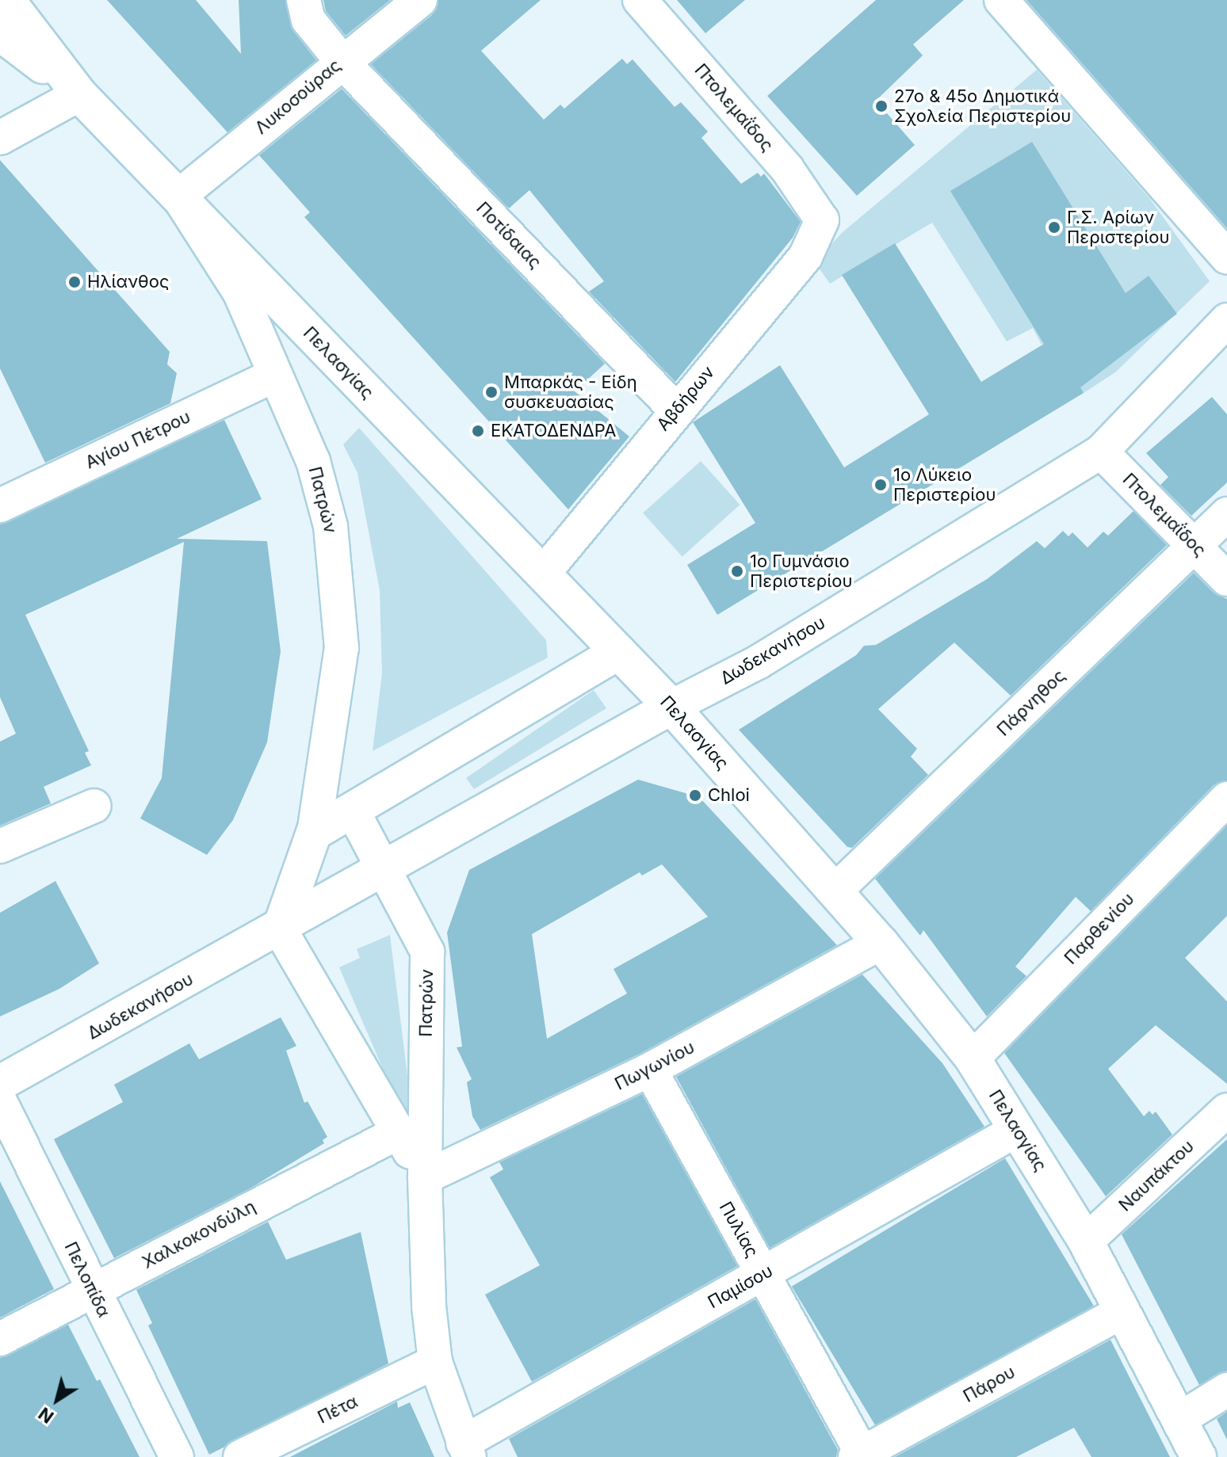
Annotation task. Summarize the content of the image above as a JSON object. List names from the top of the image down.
{
  "streets": {
    "street": [
      "Λυκοσούρας",
      "Πτολεμαΐδος",
      "Ποτίδαιας",
      "Πελασγίας",
      "Αβδήρων",
      "Αγίου Πέτρου",
      "Πατρών",
      "Δωδεκανήσου",
      "Πάρνηθος",
      "Παρθενίου",
      "Πωγωνίου",
      "Ναυπάκτου",
      "Πυλίας",
      "Χαλκοκονδύλη",
      "Πελοπίδα",
      "Παμίσου",
      "Πάρου",
      "Πέτα"
    ]
  },
  "crossings": [
    ["Λυκοσούρας", "Ποτίδαιας"],
    ["Λυκοσούρας", "Πελασγίας"],
    ["Λυκοσούρας", "Πατρών"],
    ["Πτολεμαΐδος", "Αβδήρων"],
    ["Πτολεμαΐδος", "Δωδεκανήσου"],
    ["Πτολεμαΐδος", "Πάρνηθος"],
    ["Ποτίδαιας", "Αβδήρων"],
    ["Πελασγίας", "Αβδήρων"],
    ["Πελασγίας", "Πατρών"],
    ["Πελασγίας", "Δωδεκανήσου"],
    ["Πελασγίας", "Πάρνηθος"],
    ["Πελασγίας", "Παρθενίου"],
    ["Πελασγίας", "Πωγωνίου"],
    ["Πελασγίας", "Ναυπάκτου"],
    ["Πελασγίας", "Παμίσου"],
    ["Πελασγίας", "Πάρου"],
    ["Αγίου Πέτρου", "Πατρών"],
    ["Πατρών", "Δωδεκανήσου"],
    ["Πατρών", "Πωγωνίου"],
    ["Πατρών", "Χαλκοκονδύλη"],
    ["Πατρών", "Παμίσου"],
    ["Πατρών", "Πέτα"],
    ["Πωγωνίου", "Πυλίας"],
    ["Πυλίας", "Παμίσου"],
    ["Πυλίας", "Πάρου"],
    ["Χαλκοκονδύλη", "Πελοπίδα"]
  ],
  "places": [
    "27ο & 45ο Δημοτικά Σχολεία Περιστερίου",
    "Γ.Σ. Αρίων Περιστερίου",
    "Ηλίανθος",
    "Μπαρκάς - Είδη συσκευασίας",
    "ΕΚΑΤΟΔΕΝΔΡΑ",
    "1ο Λύκειο Περιστερίου",
    "1ο Γυμνάσιο Περιστερίου",
    "Chloi"
  ],
  "north": "bottom left"
}
